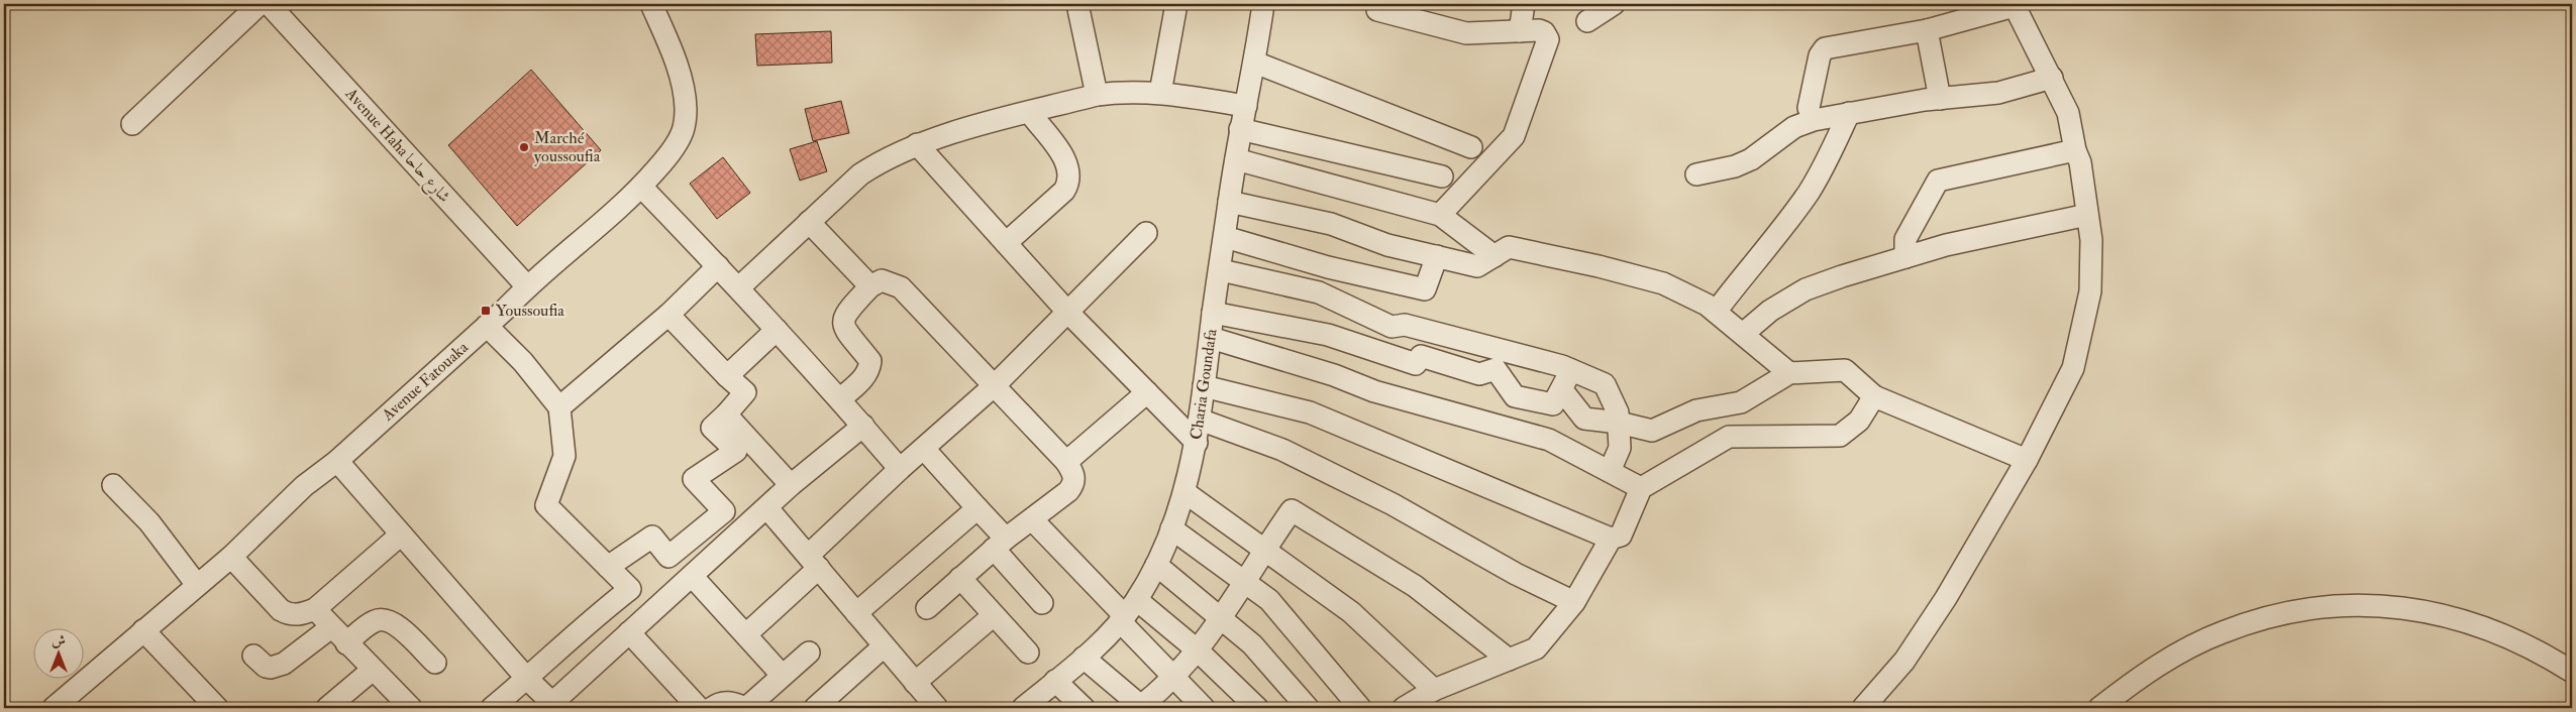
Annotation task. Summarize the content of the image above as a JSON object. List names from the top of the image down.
{
  "streets": {
    "street": ["Avenue Haha شارع حاحا", "Avenue Fatouaka", "Charia Goundafa"]
  },
  "crossings": [
    ["Avenue Haha شارع حاحا", "Avenue Fatouaka"]
  ],
  "places": {
    "other": ["Marché youssoufia"],
    "transit": ["Youssoufia"]
  },
  "north": "top"
}
